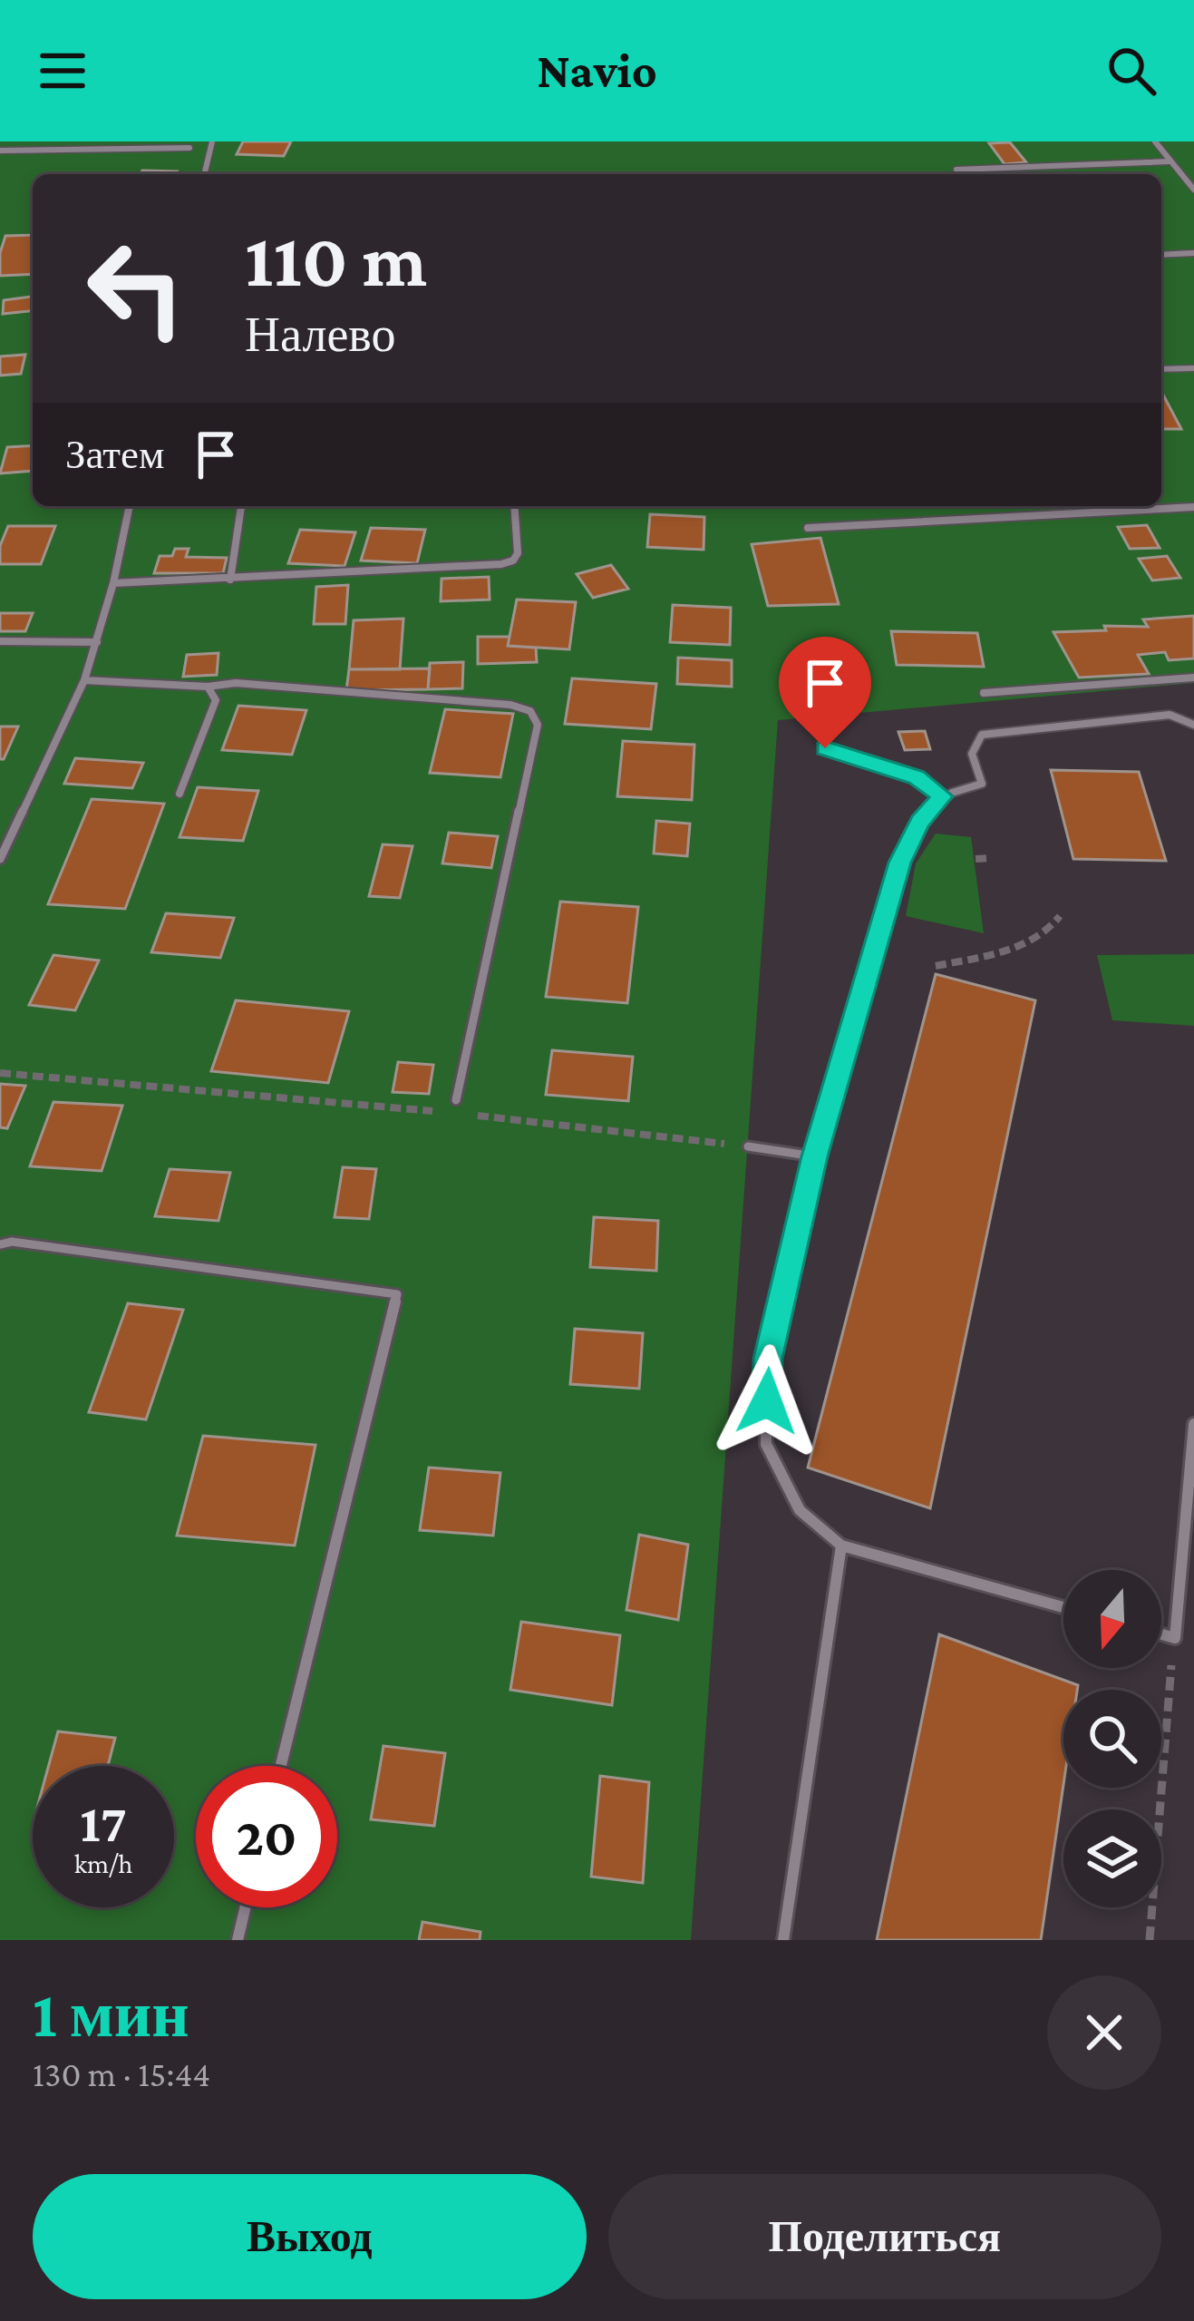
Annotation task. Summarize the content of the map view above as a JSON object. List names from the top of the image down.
{
  "north": "bottom",
  "page": {
    "header": "Navio",
    "turn": ["110 m", "Налево"],
    "then": "Затем",
    "speed": "17 km/h",
    "limit": "20",
    "heading": ["1 мин", "130 m · 15:44"],
    "buttons": ["Выход", "Поделиться"]
  }
}
